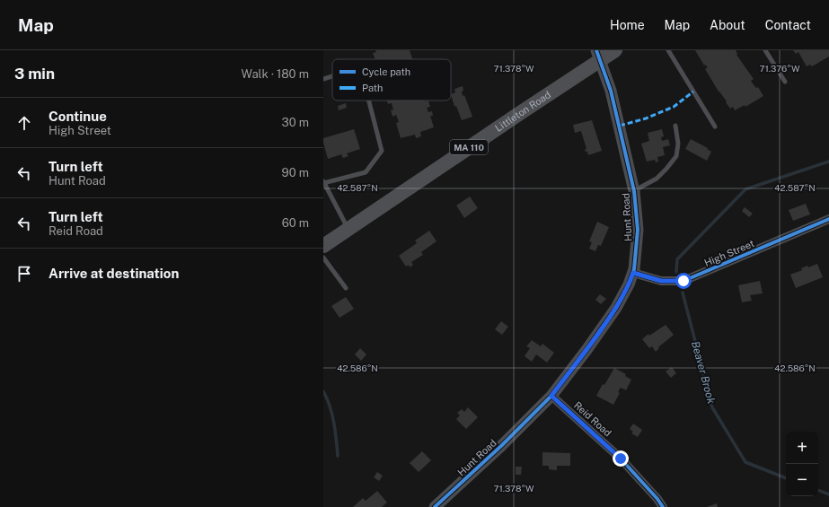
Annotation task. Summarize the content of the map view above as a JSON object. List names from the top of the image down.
{
  "streets": {
    "main road": ["Littleton Road", "MA 110"],
    "street": ["Hunt Road", "High Street", "Reid Road"]
  },
  "crossings": [
    ["Littleton Road", "Hunt Road"],
    ["Hunt Road", "High Street"],
    ["Hunt Road", "Reid Road"]
  ],
  "water": ["Beaver Brook"],
  "legend": ["Cycle path", "Path"],
  "page": {
    "header": "Map",
    "nav": [
      "Home",
      "Map",
      "About",
      "Contact"
    ],
    "heading": ["3 min", "Walk · 180 m"],
    "list": [
      ["Continue", "High Street", "30 m"],
      ["Turn left", "Hunt Road", "90 m"],
      ["Turn left", "Reid Road", "60 m"],
      "Arrive at destination"
    ],
    "map_buttons": ["+", "−"]
  },
  "coordinates": [
    "71.378°W",
    "71.376°W",
    "42.587°N",
    "42.586°N"
  ]
}
